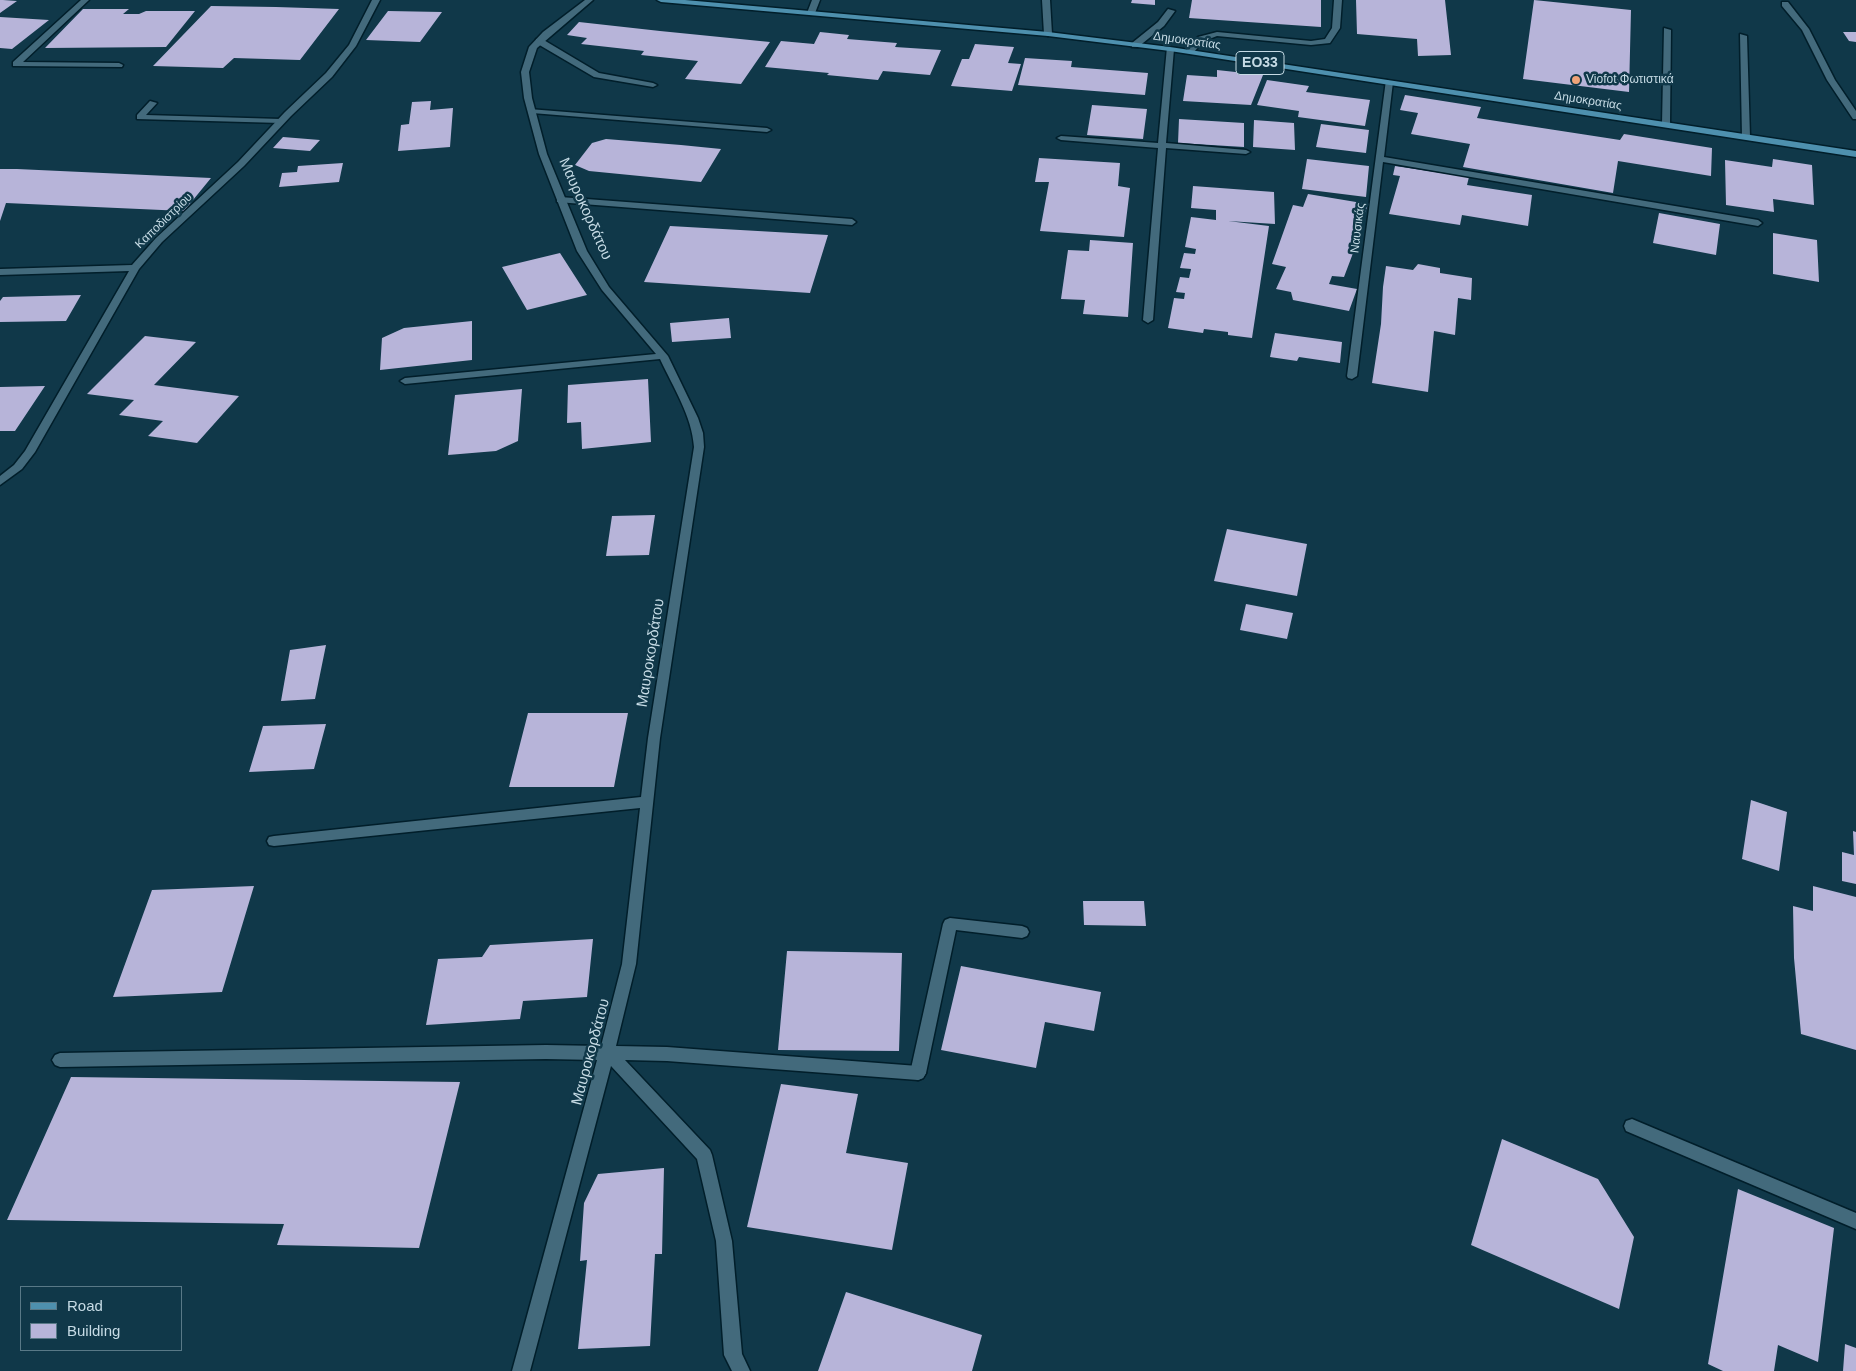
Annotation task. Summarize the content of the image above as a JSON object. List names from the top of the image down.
{
  "streets": {
    "main road": ["Δημοκρατίας", "ΕΟ33"],
    "street": ["Μαυροκορδάτου", "Καποδιστρίου", "Ναυσικάς"]
  },
  "crossings": [
    ["Δημοκρατίας", "Ναυσικάς"]
  ],
  "places": ["Viofot Φωτιστικά"],
  "legend": ["Road", "Building"]
}
